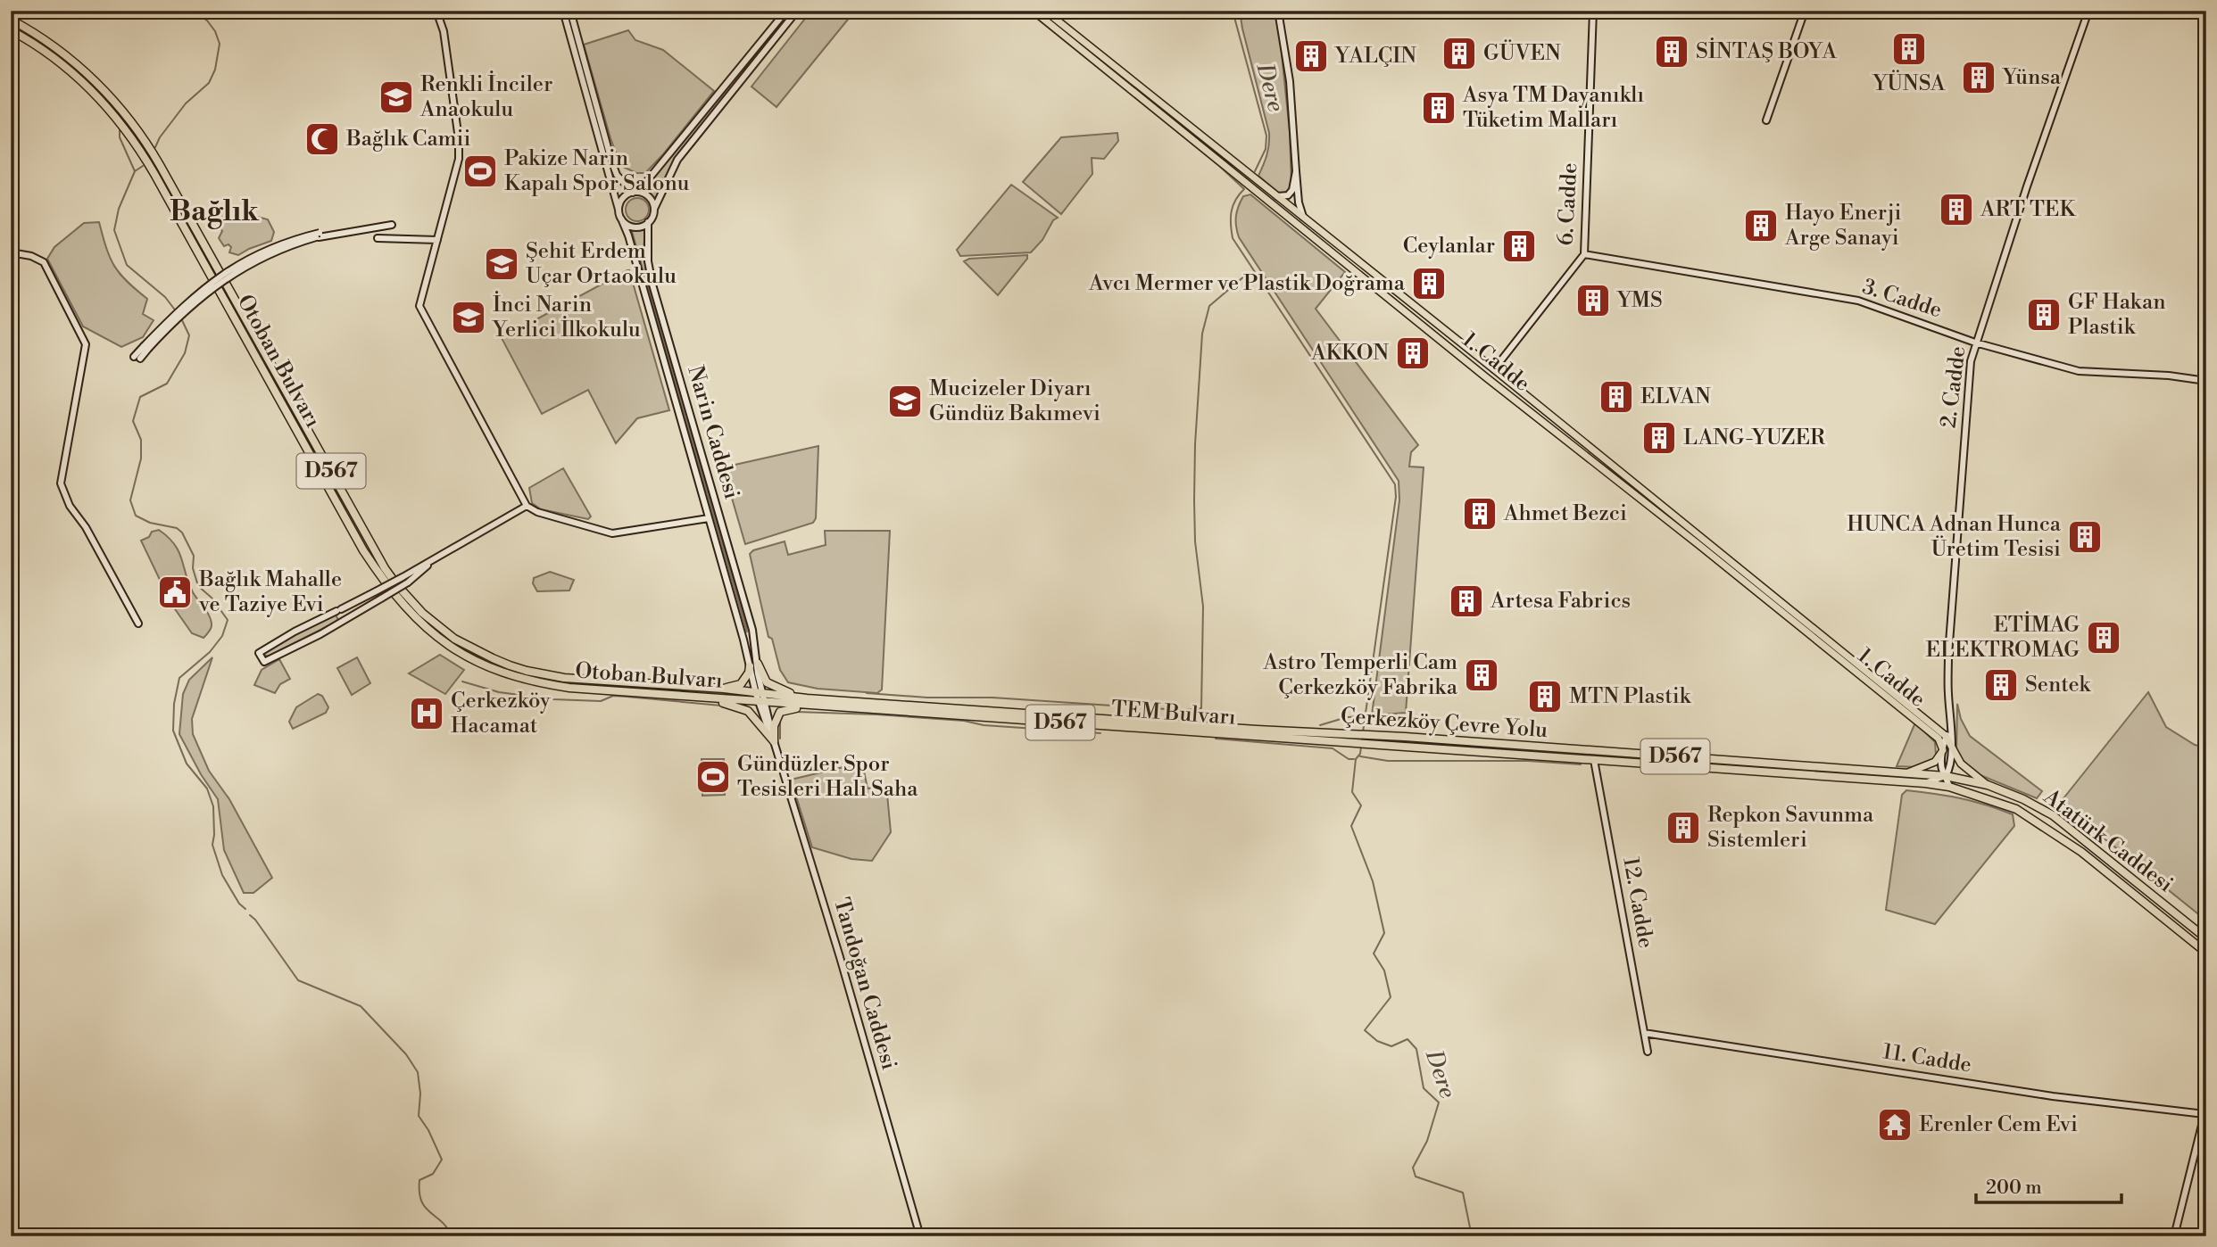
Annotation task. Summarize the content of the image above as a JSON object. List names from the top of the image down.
{
  "streets": {
    "highway": [
      "Otoban Bulvarı",
      "D567",
      "TEM Bulvarı",
      "Çerkezköy Çevre Yolu",
      "Atatürk Caddesi"
    ],
    "main road": ["1. Cadde"],
    "street": [
      "6. Cadde",
      "3. Cadde",
      "2. Cadde",
      "Narin Caddesi",
      "12. Cadde",
      "Tandoğan Caddesi",
      "11. Cadde"
    ]
  },
  "crossings": [
    ["6. Cadde", "3. Cadde"],
    ["6. Cadde", "1. Cadde"],
    ["3. Cadde", "2. Cadde"],
    ["Otoban Bulvarı", "D567"],
    ["Otoban Bulvarı", "TEM Bulvarı"],
    ["Otoban Bulvarı", "Tandoğan Caddesi"],
    ["2. Cadde", "Çerkezköy Çevre Yolu"],
    ["2. Cadde", "Atatürk Caddesi"],
    ["Narin Caddesi", "Tandoğan Caddesi"],
    ["D567", "Çerkezköy Çevre Yolu"],
    ["D567", "12. Cadde"],
    ["D567", "Tandoğan Caddesi"],
    ["TEM Bulvarı", "Çerkezköy Çevre Yolu"],
    ["TEM Bulvarı", "Tandoğan Caddesi"],
    ["Çerkezköy Çevre Yolu", "Atatürk Caddesi"],
    ["Çerkezköy Çevre Yolu", "12. Cadde"],
    ["12. Cadde", "11. Cadde"]
  ],
  "districts": ["Bağlık"],
  "water": ["Dere"],
  "places": {
    "building": [
      "YÜNSA",
      "SİNTAŞ BOYA",
      "GÜVEN",
      "YALÇIN",
      "Yünsa",
      "Asya TM Dayanıklı Tüketim Malları",
      "ART TEK",
      "Hayo Enerji Arge Sanayi",
      "Ceylanlar",
      "Avcı Mermer ve Plastik Doğrama",
      "YMS",
      "GF Hakan Plastik",
      "AKKON",
      "ELVAN",
      "LANG-YUZER",
      "Ahmet Bezci",
      "HUNCA Adnan Hunca Üretim Tesisi",
      "Artesa Fabrics",
      "ETİMAG ELEKTROMAG",
      "Astro Temperli Cam Çerkezköy Fabrika",
      "Sentek",
      "MTN Plastik",
      "Repkon Savunma Sistemleri"
    ],
    "school or university": [
      "Renkli İnciler Anaokulu",
      "Şehit Erdem Uçar Ortaokulu",
      "İnci Narin Yerlici İlkokulu",
      "Mucizeler Diyarı Gündüz Bakımevi"
    ],
    "mosque": ["Bağlık Camii"],
    "sports": ["Pakize Narin Kapalı Spor Salonu", "Gündüzler Spor Tesisleri Halı Saha"],
    "public building": ["Bağlık Mahalle ve Taziye Evi"],
    "hospital": ["Çerkezköy Hacamat"],
    "temple": ["Erenler Cem Evi"]
  },
  "scale_bar": "200 m"
}
